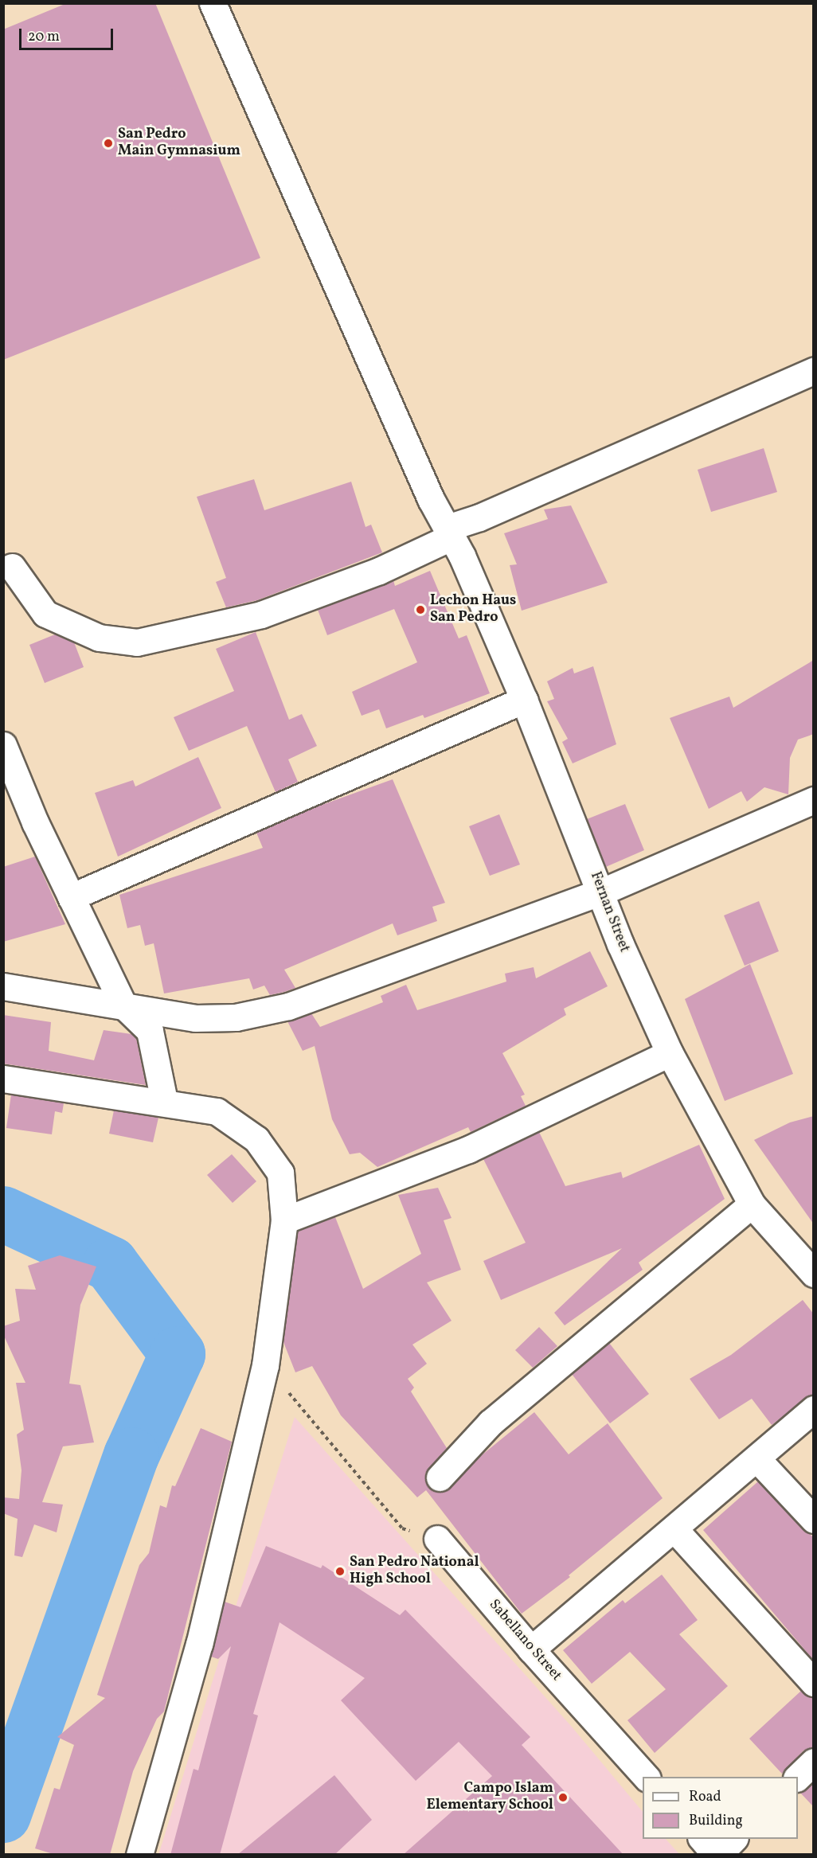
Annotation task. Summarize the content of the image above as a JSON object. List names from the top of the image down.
{
  "streets": {
    "street": ["Fernan Street", "Sabellano Street"]
  },
  "places": [
    "San Pedro Main Gymnasium",
    "Lechon Haus San Pedro",
    "San Pedro National High School",
    "Campo Islam Elementary School"
  ],
  "legend": ["Road", "Building"],
  "scale_bar": "20 m"
}
